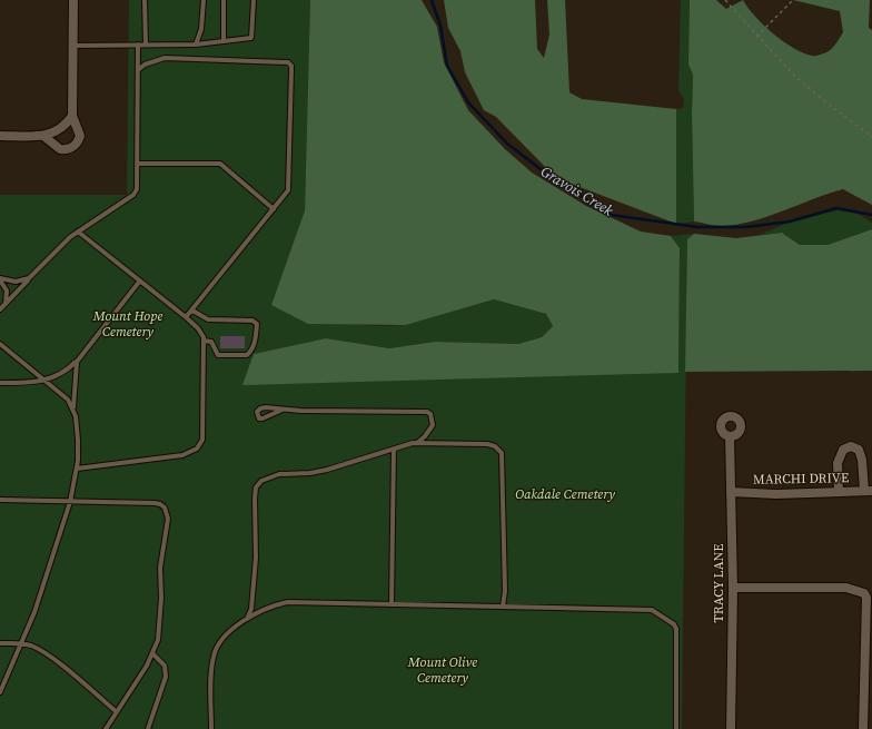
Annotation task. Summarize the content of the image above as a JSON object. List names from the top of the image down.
{
  "streets": {
    "street": ["MARCHI DRIVE", "TRACY LANE"]
  },
  "crossings": [
    ["MARCHI DRIVE", "TRACY LANE"]
  ],
  "water": ["Gravois Creek"],
  "parks": ["Mount Hope Cemetery", "Oakdale Cemetery", "Mount Olive Cemetery"]
}
